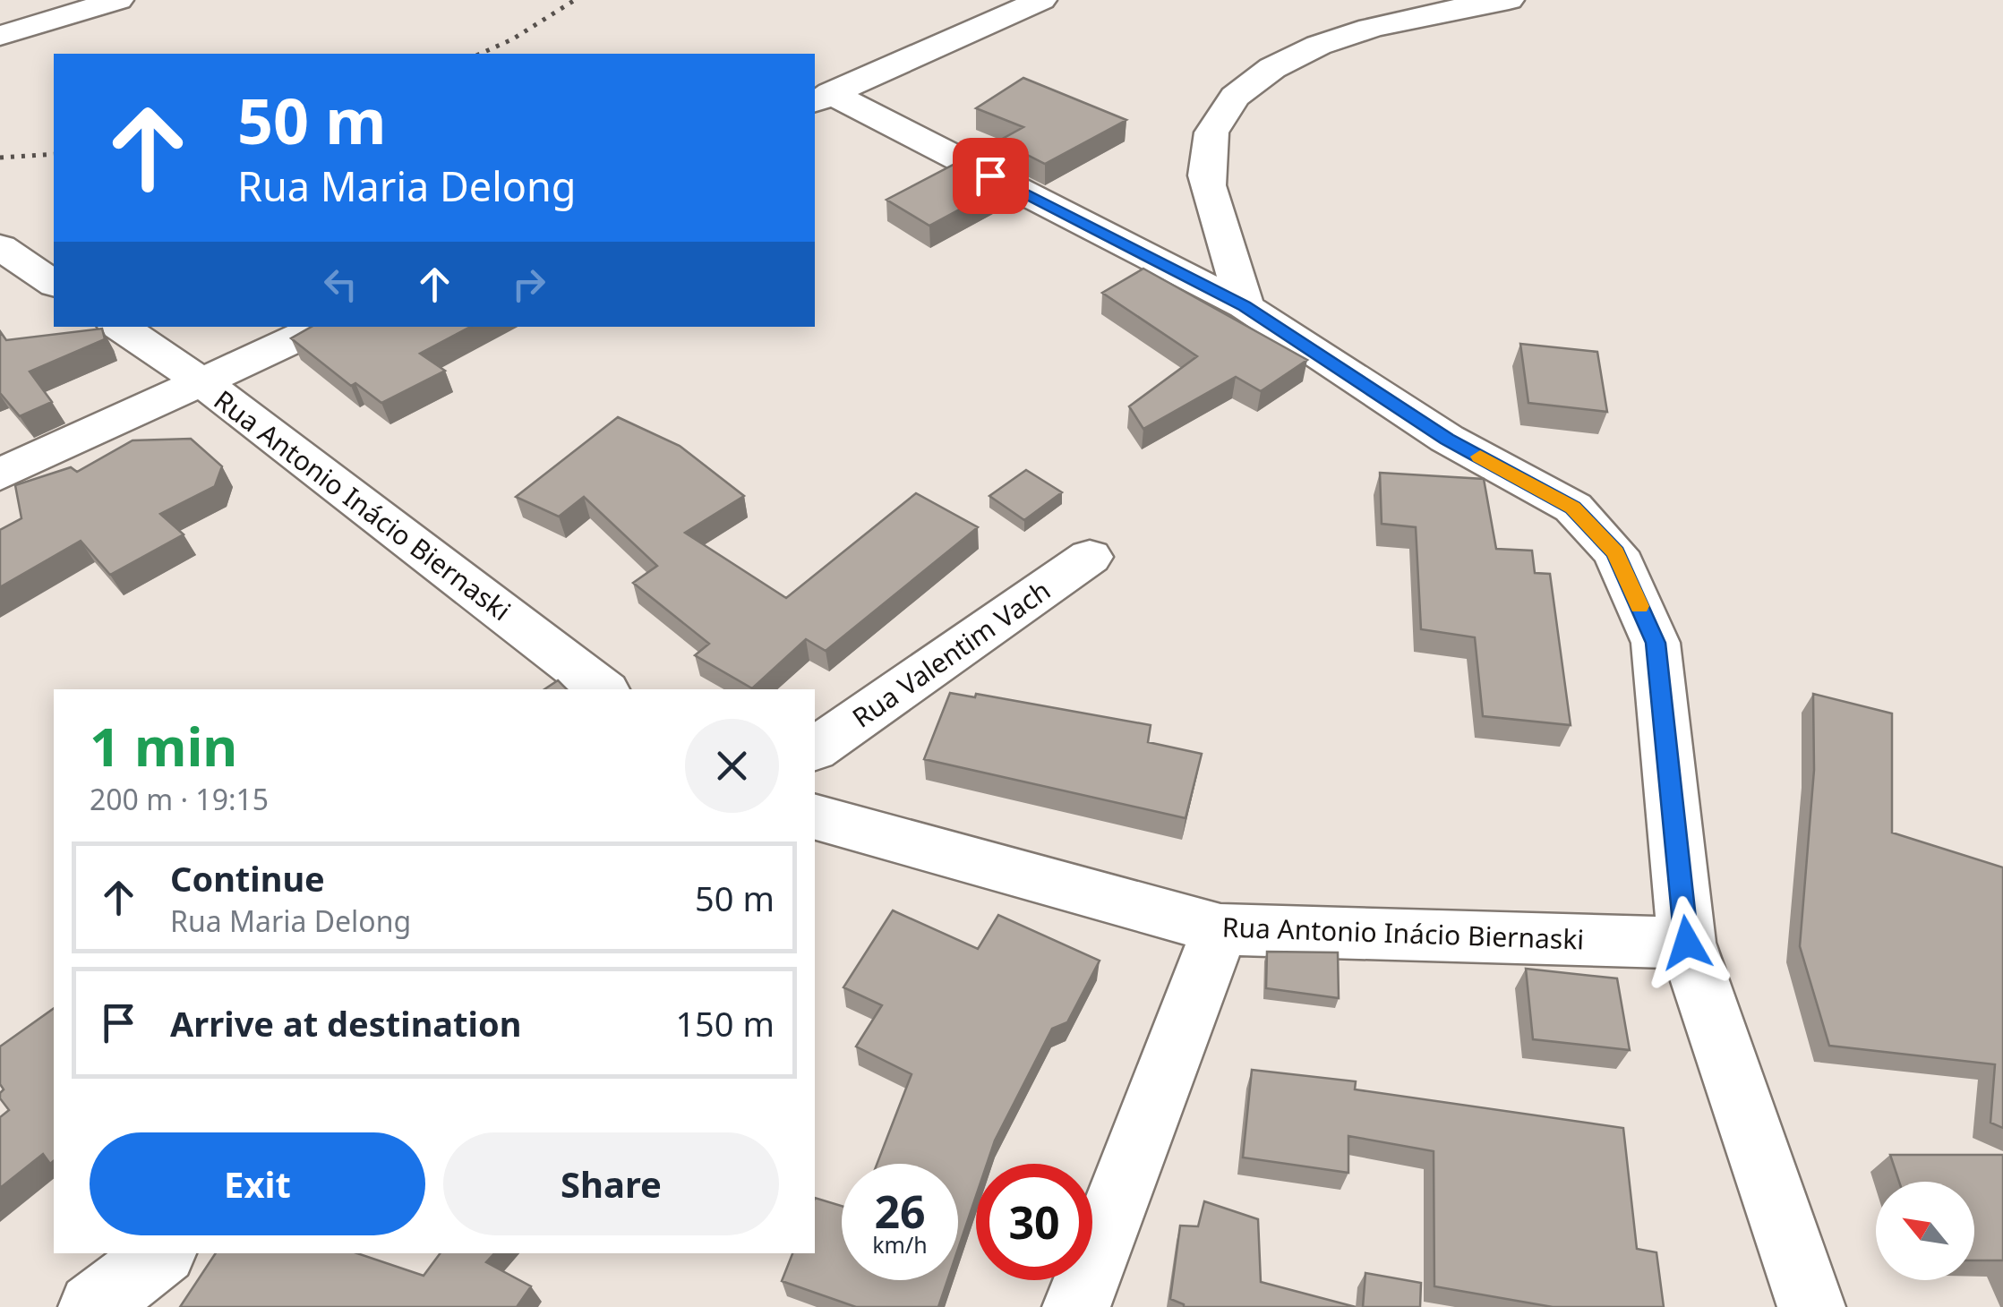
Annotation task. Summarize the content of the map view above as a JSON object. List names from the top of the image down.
{
  "streets": {
    "street": ["Rua Antonio Inácio Biernaski", "Rua Valentim Vach"]
  },
  "north": "top left",
  "page": {
    "turn": ["50 m", "Rua Maria Delong"],
    "heading": ["1 min", "200 m · 19:15"],
    "list": [
      {
        "name": "Continue",
        "note": "Rua Maria Delong",
        "value": "50 m"
      },
      {
        "name": "Arrive at destination",
        "value": "150 m"
      }
    ],
    "buttons": ["Exit", "Share"],
    "speed": "26 km/h",
    "limit": "30"
  }
}
